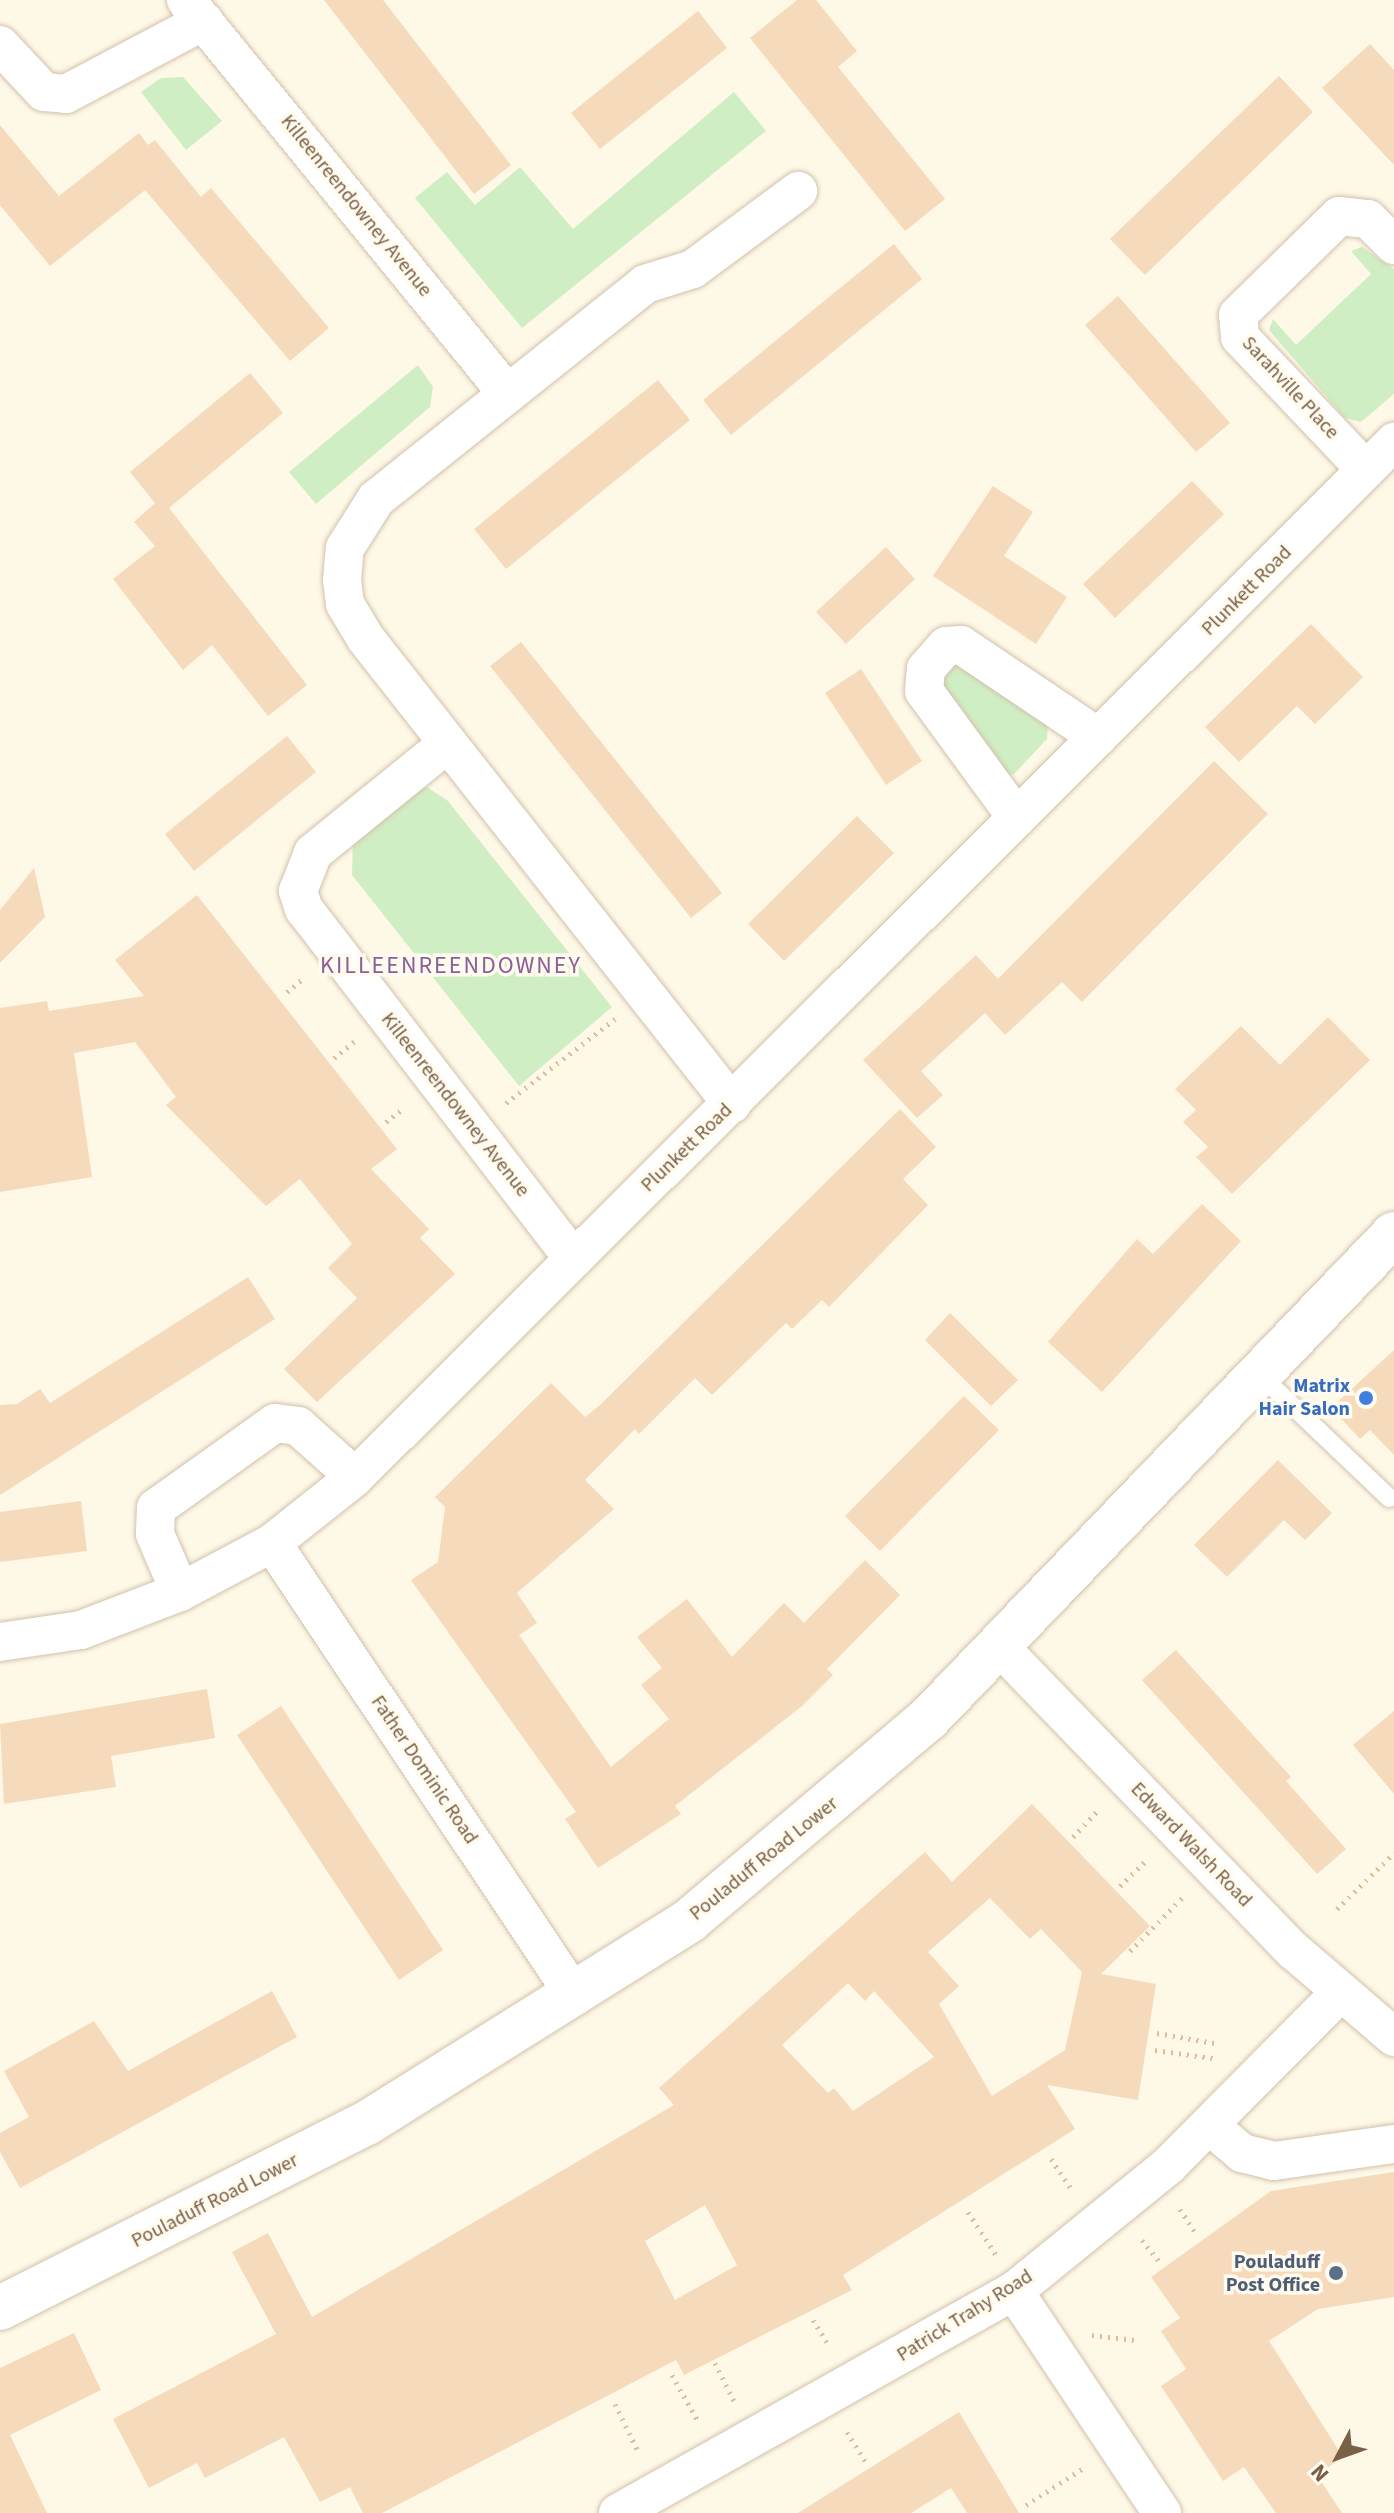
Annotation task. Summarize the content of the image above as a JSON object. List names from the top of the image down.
{
  "streets": {
    "street": [
      "Killeenreendowney Avenue",
      "Sarahville Place",
      "Plunkett Road",
      "Father Dominic Road",
      "Edward Walsh Road",
      "Pouladuff Road Lower",
      "Patrick Trahy Road"
    ]
  },
  "crossings": [
    ["Killeenreendowney Avenue", "Plunkett Road"],
    ["Sarahville Place", "Plunkett Road"],
    ["Father Dominic Road", "Pouladuff Road Lower"],
    ["Edward Walsh Road", "Pouladuff Road Lower"],
    ["Edward Walsh Road", "Patrick Trahy Road"]
  ],
  "districts": ["KILLEENREENDOWNEY"],
  "places": ["Matrix Hair Salon", "Pouladuff Post Office"],
  "north": "bottom left"
}
